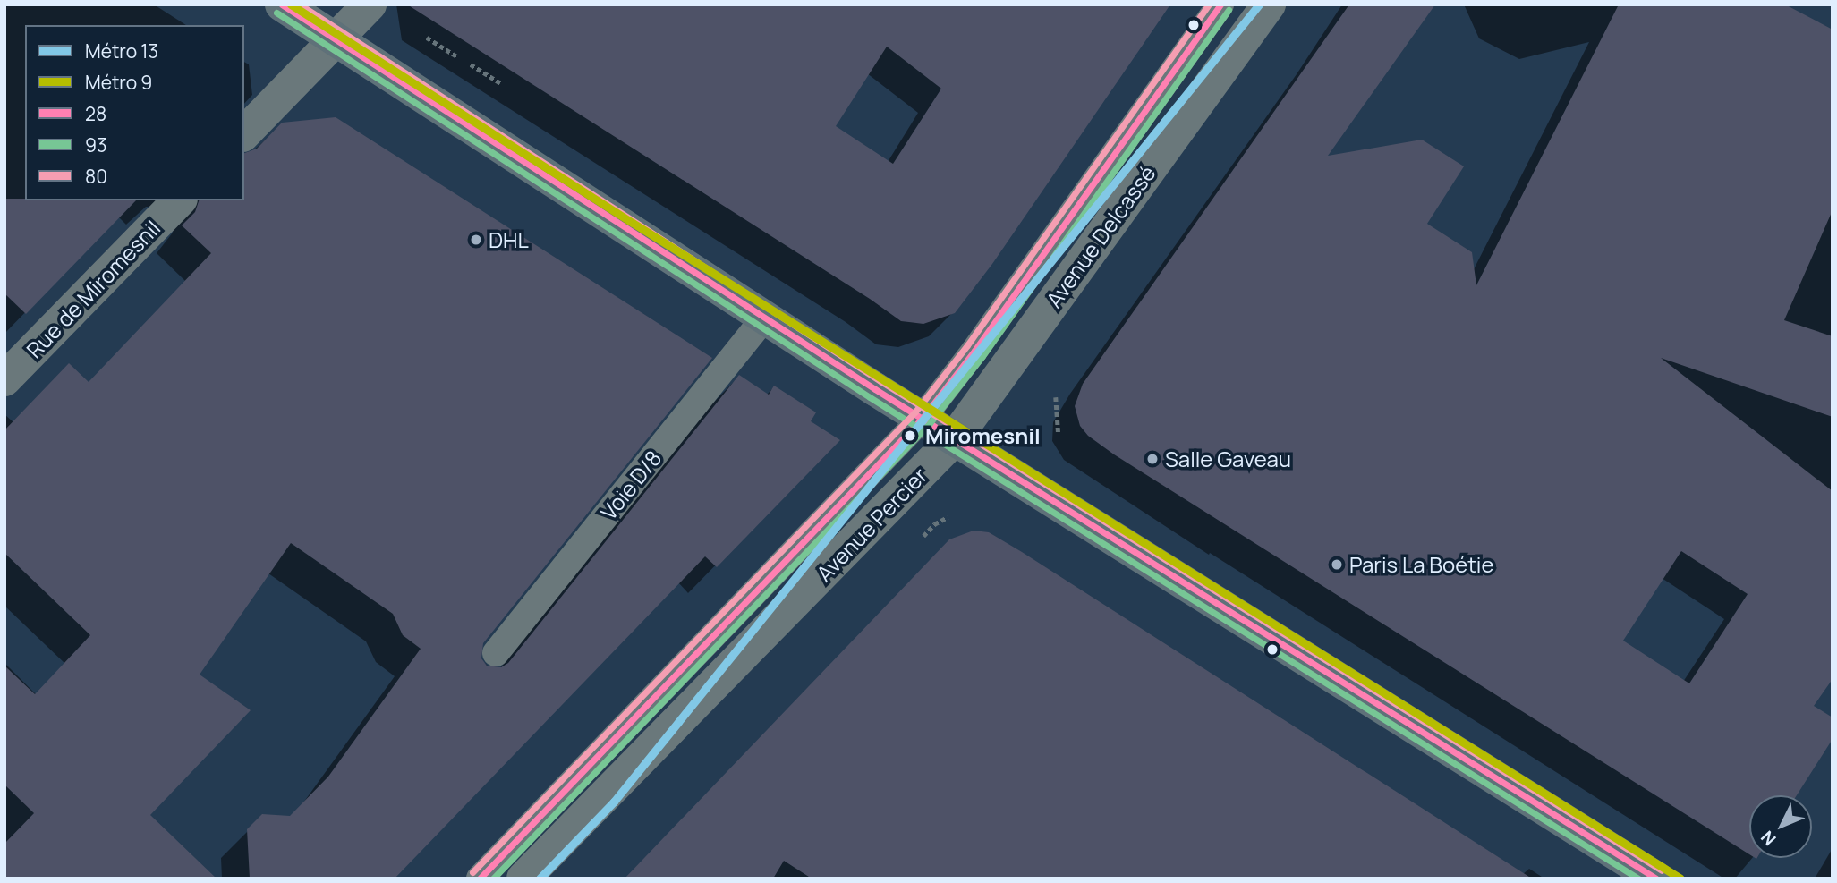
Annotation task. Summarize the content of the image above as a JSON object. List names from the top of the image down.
{
  "streets": {
    "street": ["Avenue Delcassé", "Rue de Miromesnil", "Avenue Percier"],
    "lane": ["Voie D/8"]
  },
  "crossings": [
    ["Avenue Delcassé", "Avenue Percier"]
  ],
  "places": [
    "DHL",
    "Miromesnil",
    "Salle Gaveau",
    "Paris La Boétie"
  ],
  "lines": [
    "metro line 13",
    "metro line 9",
    "transit line 28",
    "transit line 80",
    "transit line 93"
  ],
  "legend": [
    "Métro 13",
    "Métro 9",
    "28",
    "93",
    "80"
  ],
  "north": "bottom left"
}
